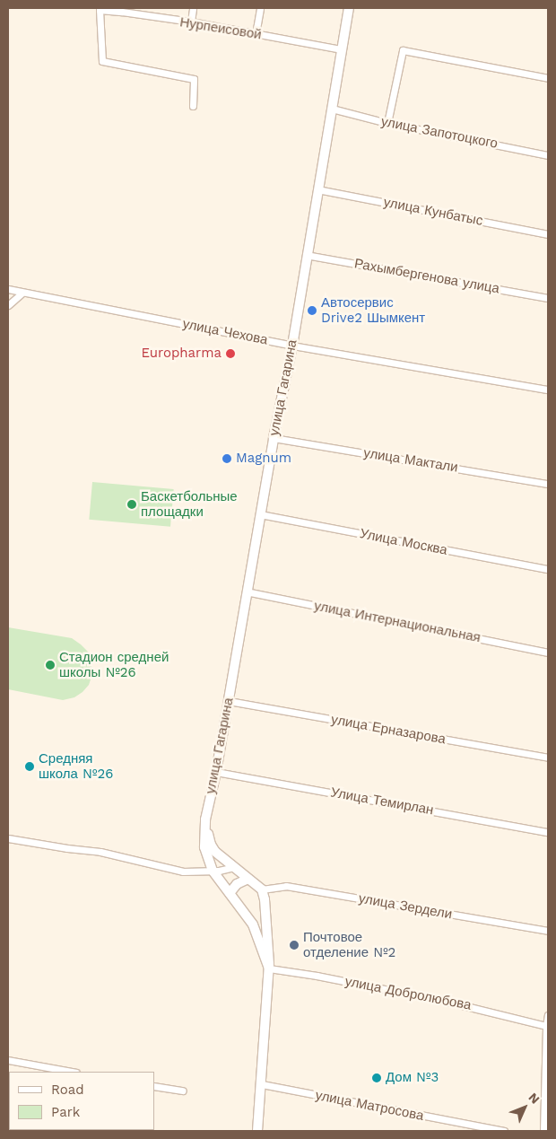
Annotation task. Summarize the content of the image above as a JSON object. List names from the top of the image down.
{
  "streets": {
    "main road": ["улица Гагарина"],
    "street": [
      "Нурпеисовой",
      "улица Запотоцкого",
      "улица Кунбатыс",
      "Рахымбергенова улица",
      "улица Чехова",
      "улица Мактали",
      "Улица Москва",
      "улица Интернациональная",
      "улица Ерназарова",
      "Улица Темирлан",
      "улица Зердели",
      "улица Добролюбова",
      "улица Матросова"
    ]
  },
  "crossings": [
    ["Нурпеисовой", "улица Гагарина"],
    ["улица Запотоцкого", "улица Гагарина"],
    ["улица Кунбатыс", "улица Гагарина"],
    ["Рахымбергенова улица", "улица Гагарина"],
    ["улица Чехова", "улица Гагарина"],
    ["улица Гагарина", "улица Мактали"],
    ["улица Гагарина", "Улица Москва"],
    ["улица Гагарина", "улица Интернациональная"],
    ["улица Гагарина", "улица Ерназарова"],
    ["улица Гагарина", "Улица Темирлан"],
    ["улица Гагарина", "улица Зердели"],
    ["улица Гагарина", "улица Добролюбова"],
    ["улица Гагарина", "улица Матросова"]
  ],
  "places": [
    "Автосервис Drive2 Шымкент",
    "Europharma",
    "Magnum",
    "Баскетбольные площадки",
    "Стадион средней школы №26",
    "Средняя школа №26",
    "Почтовое отделение №2",
    "Дом №3"
  ],
  "legend": ["Road", "Park"],
  "north": "top right"
}
